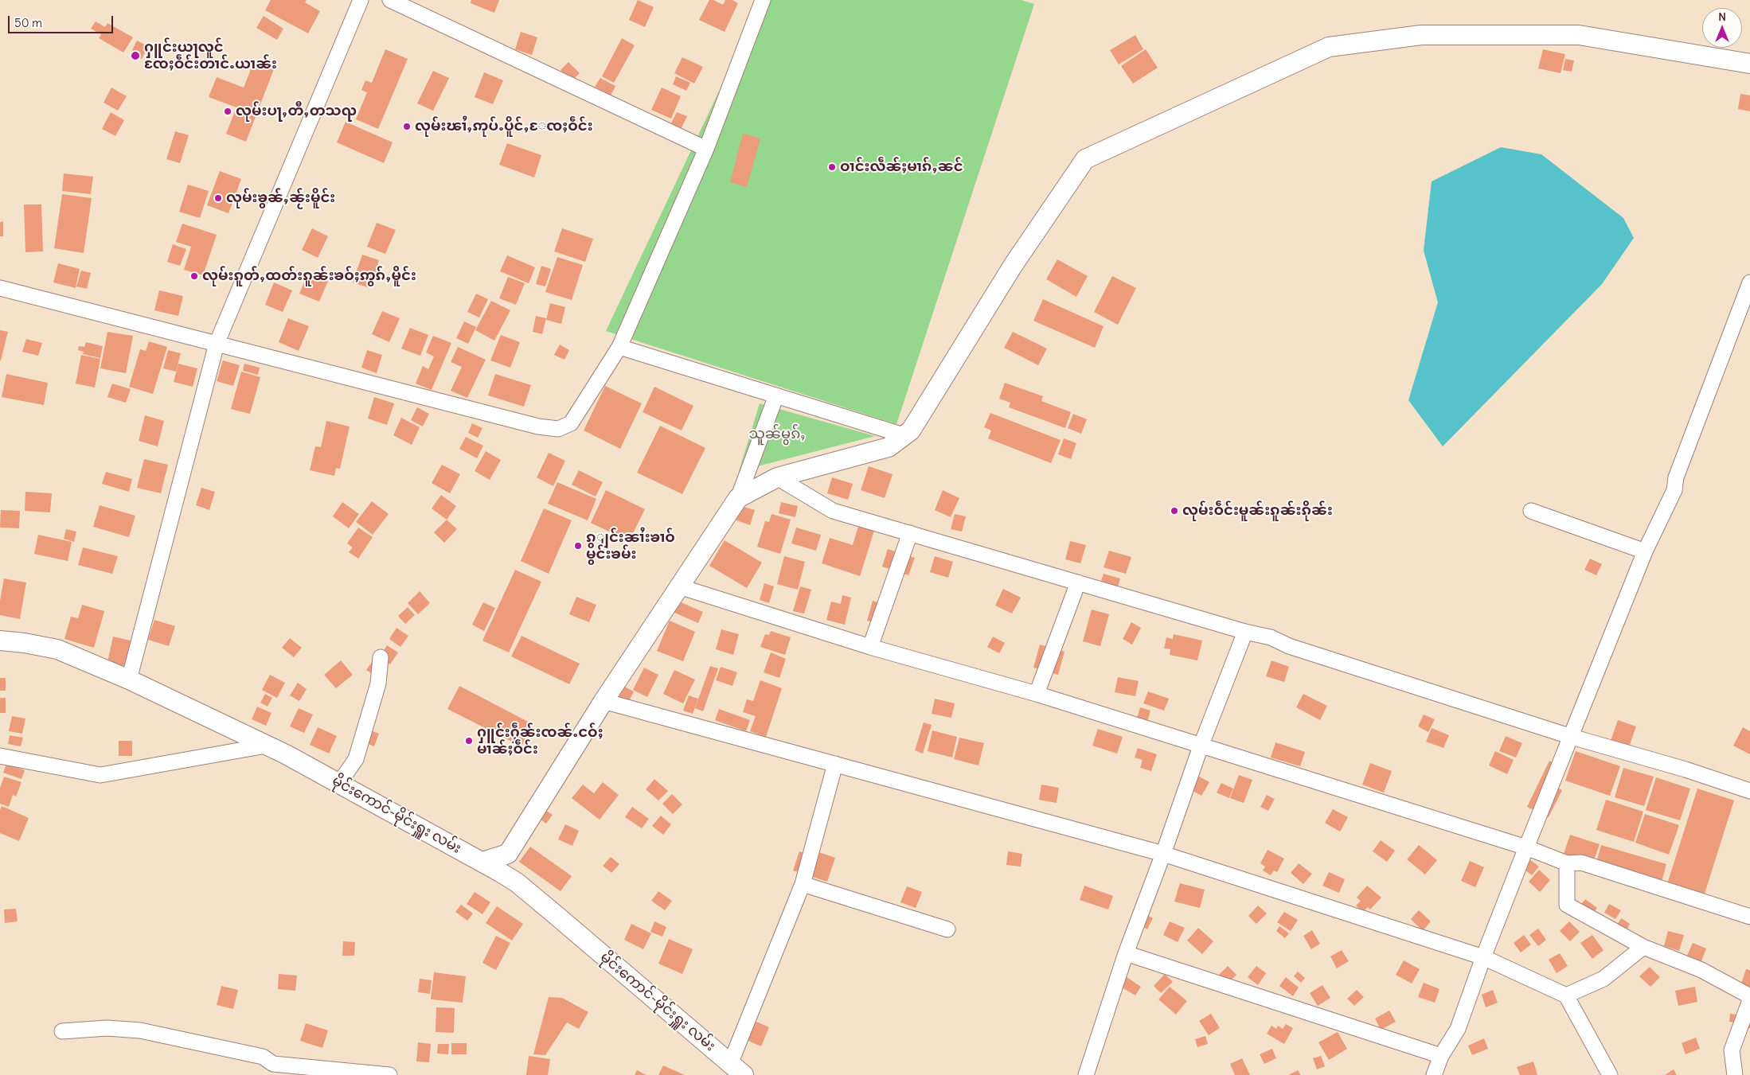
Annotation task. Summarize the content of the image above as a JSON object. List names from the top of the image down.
{
  "streets": {
    "main road": ["မိုင်းကောင်-မိုင်းရှူး လမ်း"]
  },
  "parks": ["သူၼ်မွၵ်ႇ"],
  "places": [
    "ႁူင်းယႃလူင် ၸႄႈဝဵင်းတၢင်ႉယၢၼ်း",
    "လုမ်းပႃႇတီႇတသၺ",
    "လုမ်းၽၢႆႇဢုပ်ႉပိူင်ႇႄၸႈဝဵင်း",
    "ဝၢင်းလဵၼ်ႈမၢၵ်ႇၼင်",
    "လုမ်းၶွၼ်ႇၼႂ်းမိူင်း",
    "လုမ်းၵူတ်ႇထတ်းၵူၼ်းၶဝ်ႈဢွၵ်ႇမိူင်း",
    "လုမ်းဝဵင်းမူၼ်းၵူၼ်းၵိုၼ်း",
    "ၵွျင်းၼၢႆးၶၢဝ် မွင်းၶမ်း",
    "ႁူင်းႁဵၼ်းၸၼ်ႉငဝ်ႈ မၢၼ်ႈဝဵင်း"
  ],
  "scale_bar": "50 m",
  "north": "top"
}
